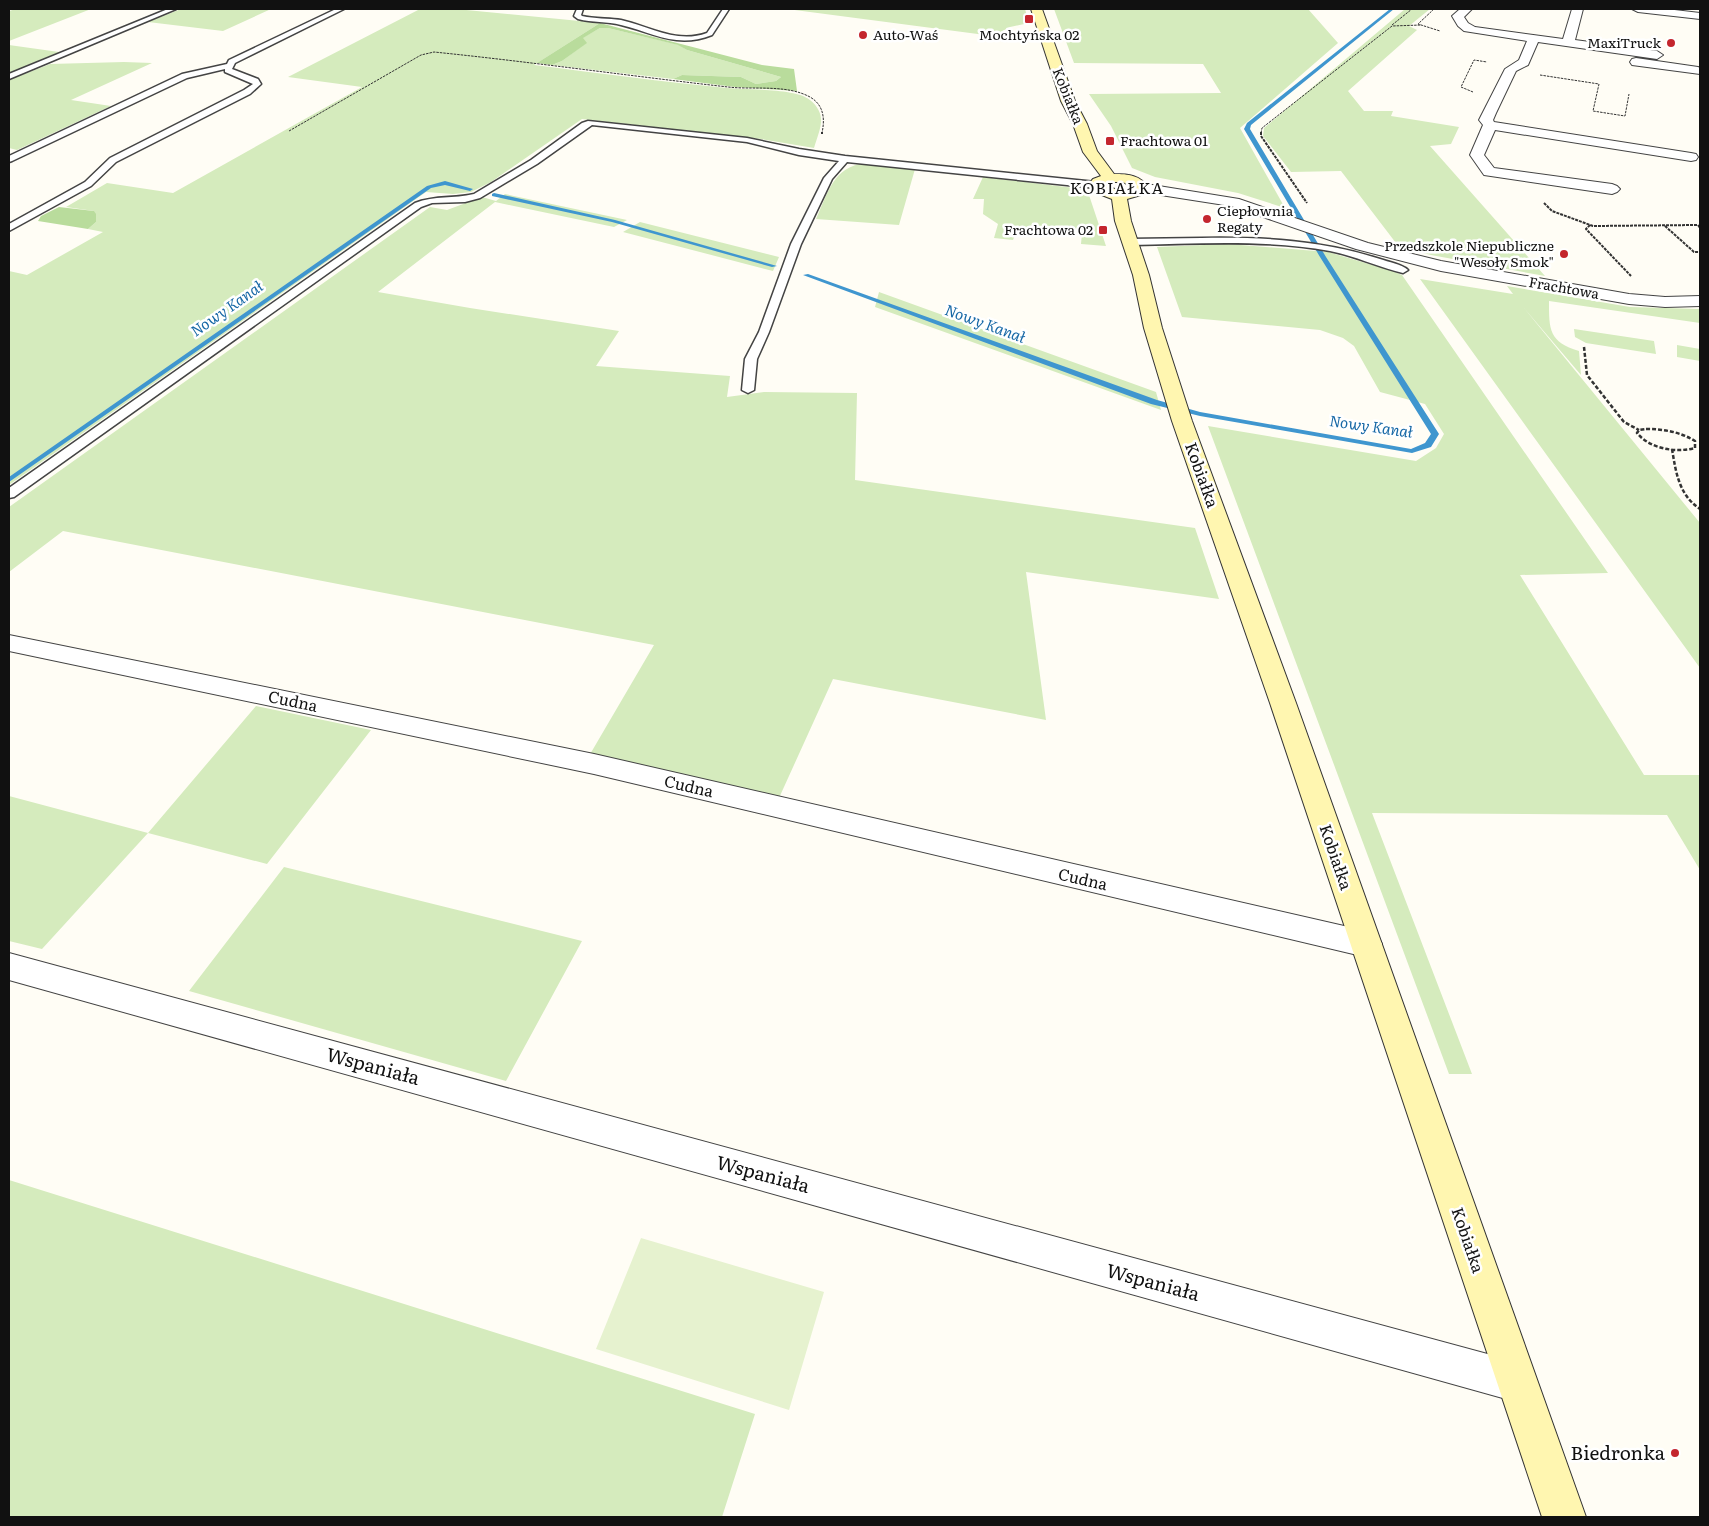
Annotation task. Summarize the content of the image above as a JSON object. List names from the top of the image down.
{
  "streets": {
    "street": [
      "Kobiałka",
      "Frachtowa",
      "Cudna",
      "Wspaniała"
    ]
  },
  "crossings": [
    ["Kobiałka", "Cudna"],
    ["Kobiałka", "Wspaniała"]
  ],
  "districts": ["KOBIAŁKA"],
  "water": ["Nowy Kanał"],
  "places": {
    "transit": ["Mochtyńska 02", "Frachtowa 01", "Frachtowa 02"],
    "other": [
      "Auto-Waś",
      "MaxiTruck",
      "Ciepłownia Regaty",
      "Przedszkole Niepubliczne \"Wesoły Smok\"",
      "Biedronka"
    ]
  }
}
